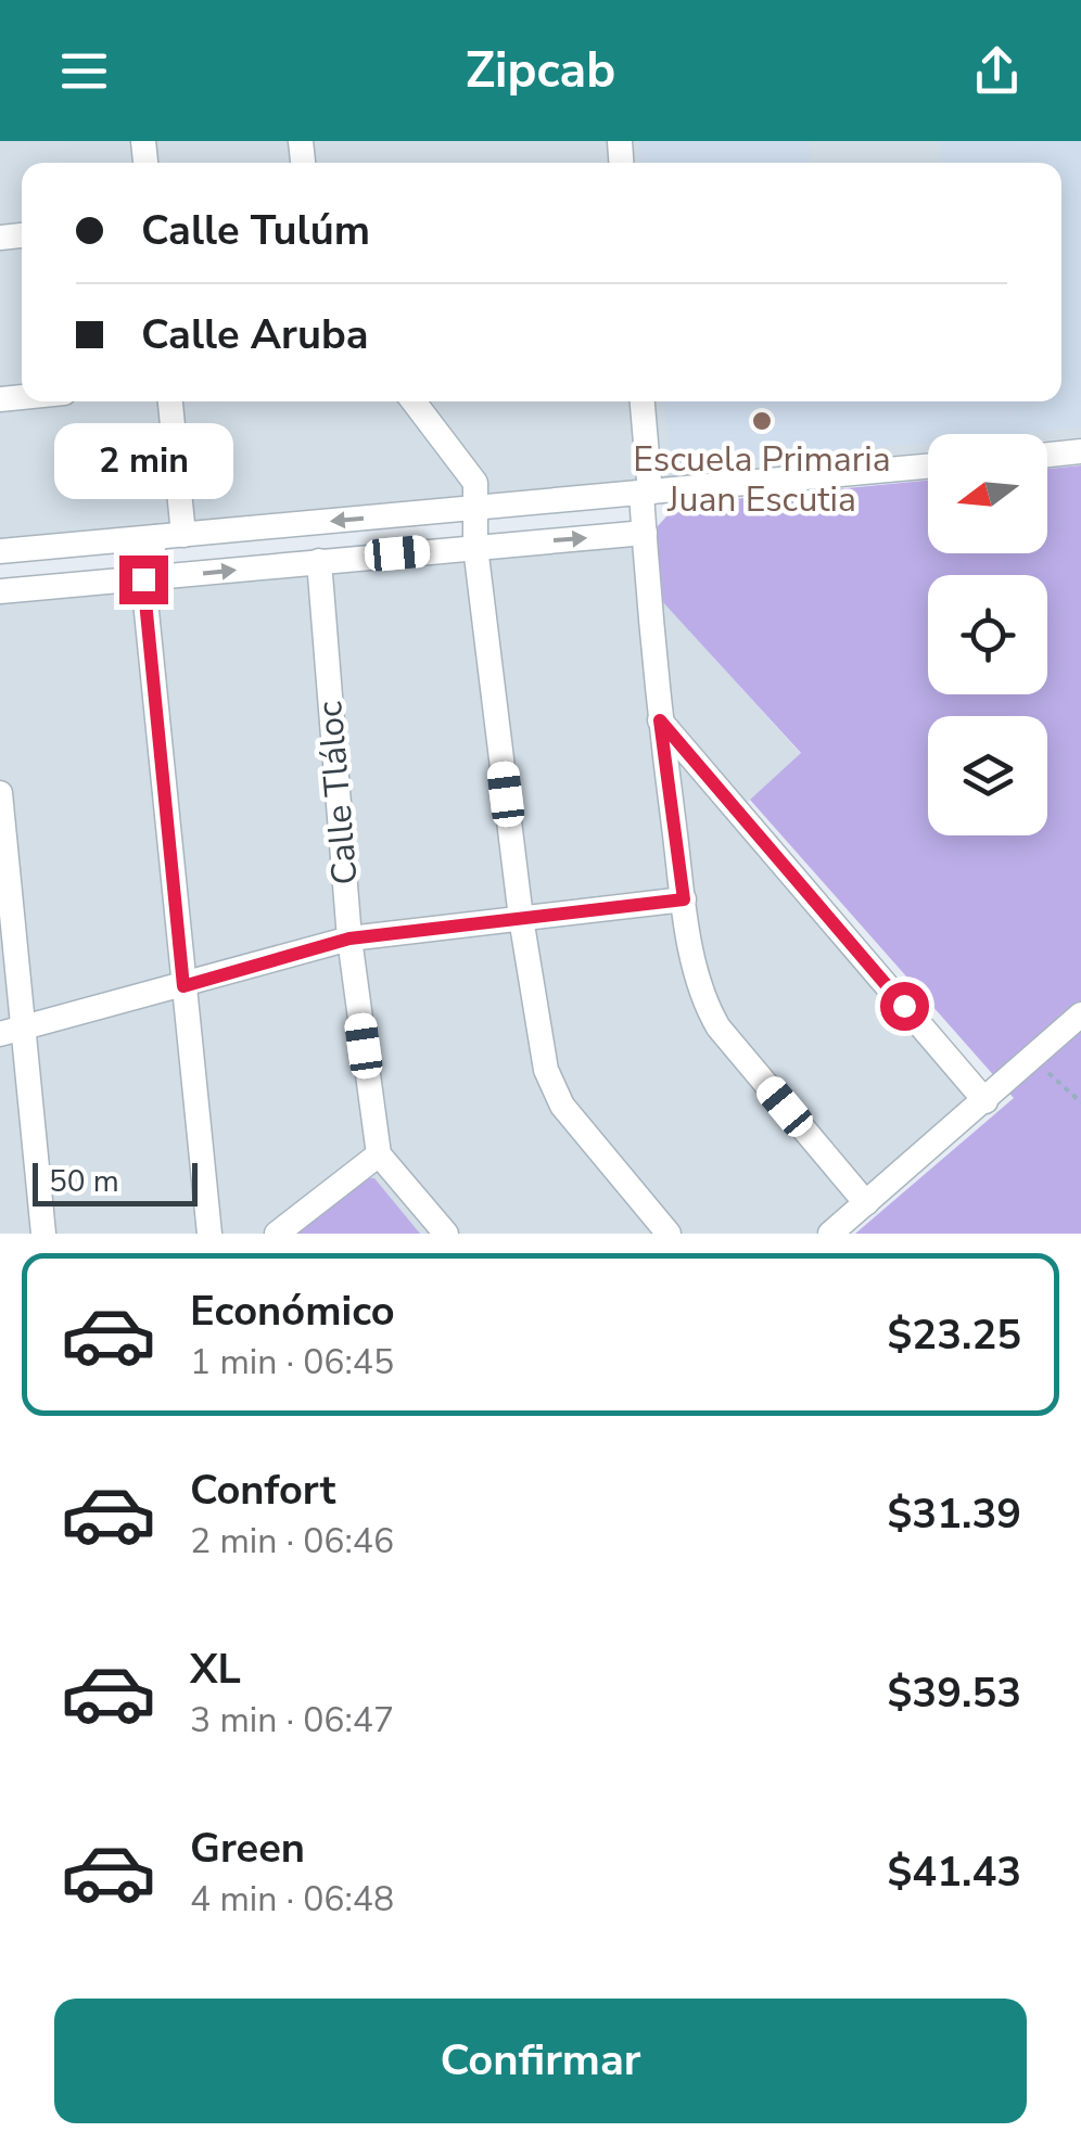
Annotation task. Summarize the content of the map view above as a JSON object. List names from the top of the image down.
{
  "streets": {
    "street": ["Calle Tláloc"]
  },
  "places": ["Escuela Primaria Juan Escutia"],
  "scale_bar": "50 m",
  "north": "left",
  "page": {
    "header": "Zipcab",
    "banner": ["Calle Tulúm", "Calle Aruba"],
    "bubble": "2 min",
    "scale": "50 m",
    "list": [
      {
        "name": "Económico",
        "note": "1 min · 06:45",
        "value": "$23.25"
      },
      {
        "name": "Confort",
        "note": "2 min · 06:46",
        "value": "$31.39"
      },
      {
        "name": "XL",
        "note": "3 min · 06:47",
        "value": "$39.53"
      },
      {
        "name": "Green",
        "note": "4 min · 06:48",
        "value": "$41.43"
      }
    ],
    "buttons": "Confirmar"
  }
}
